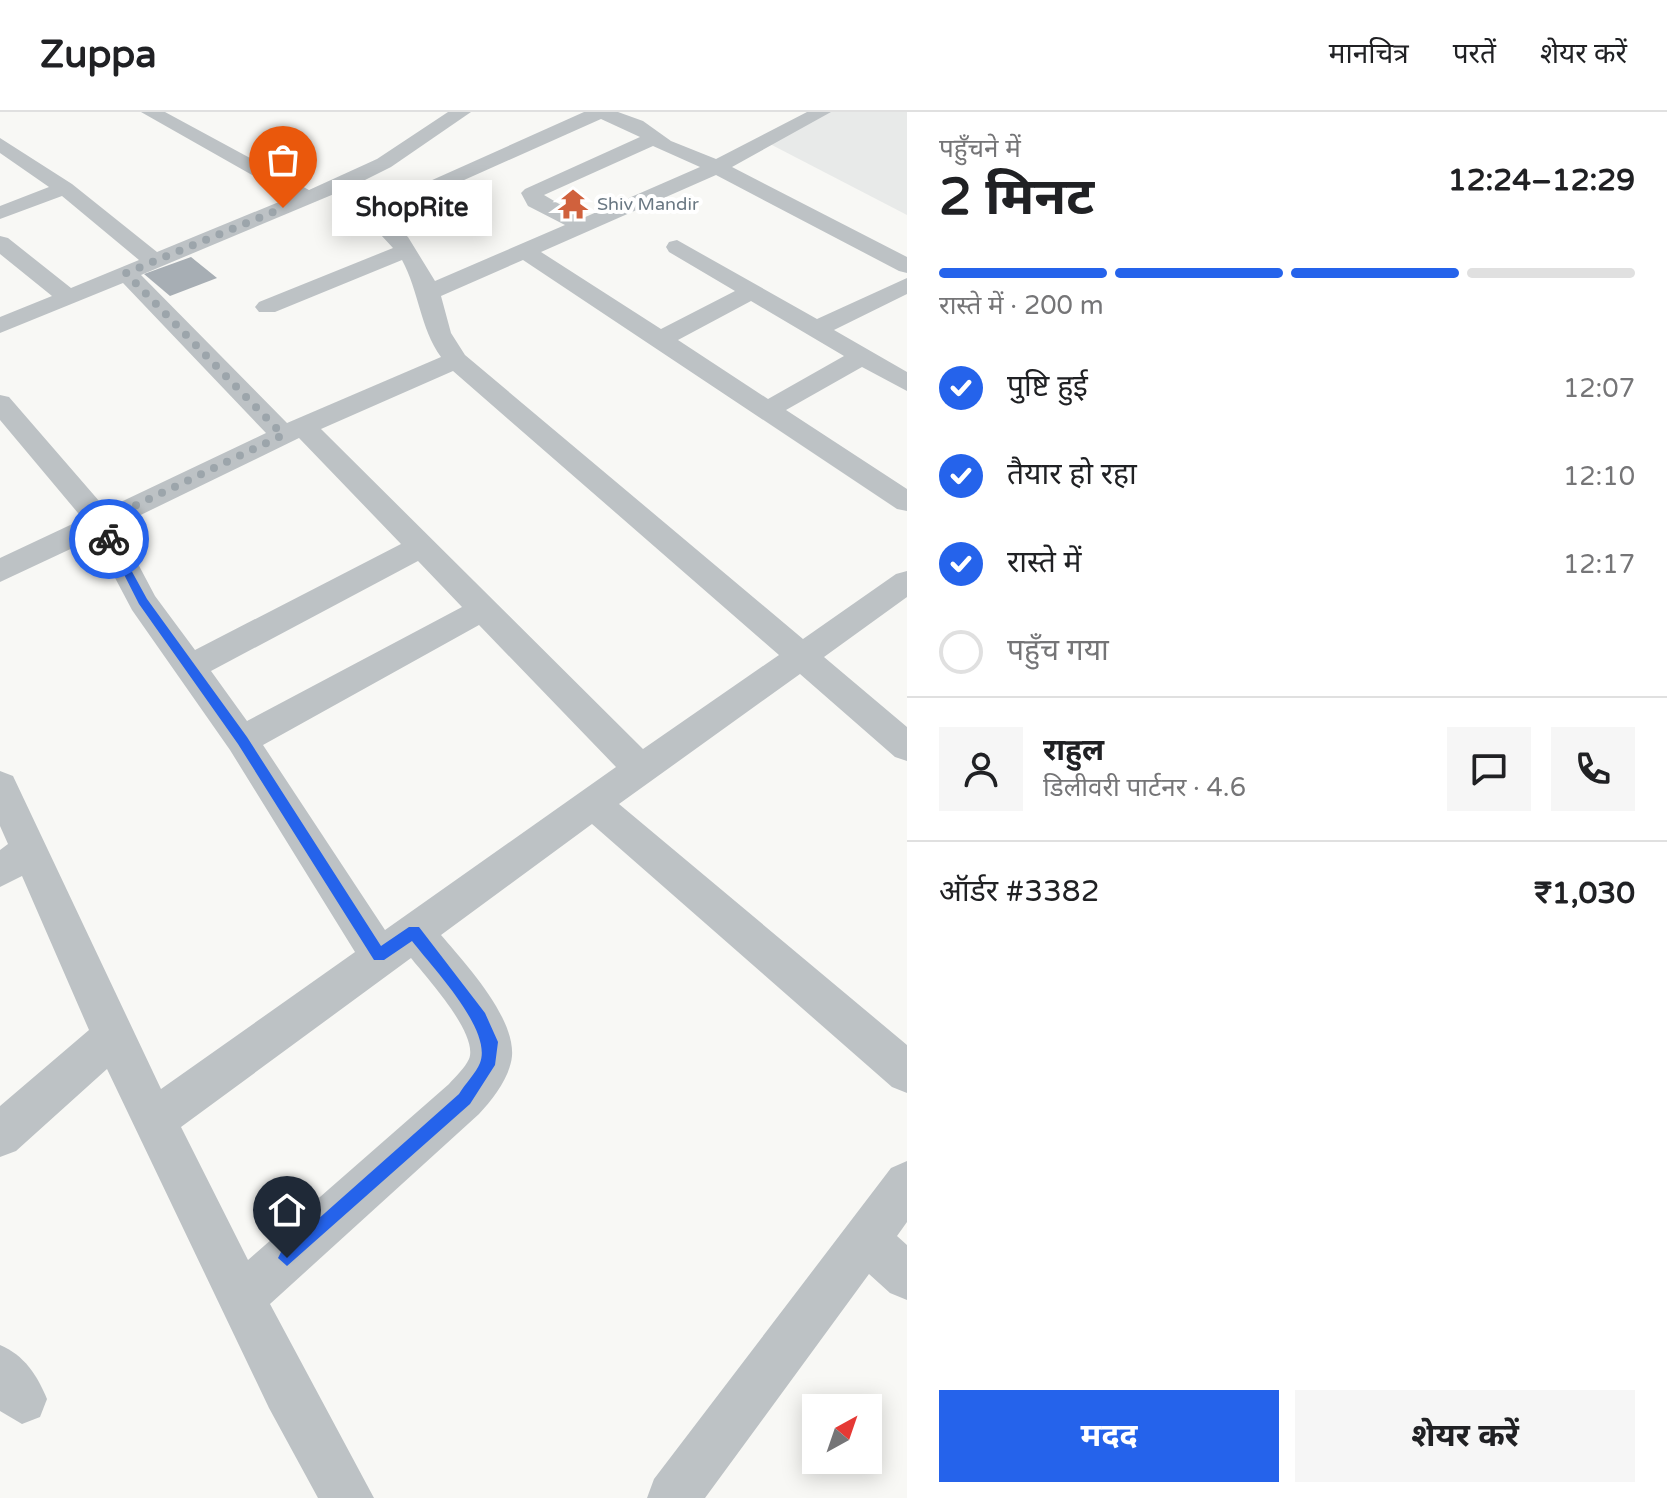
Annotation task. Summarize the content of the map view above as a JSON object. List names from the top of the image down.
{
  "places": {
    "temple": ["Shiv Mandir"],
    "other": ["ShopRite"]
  },
  "north": "top right",
  "page": {
    "header": "Zuppa",
    "nav": ["मानचित्र", "परतें", "शेयर करें"],
    "heading": ["2 मिनट", "पहुँचने में", "12:24–12:29"],
    "panel": [
      "राहुल",
      "डिलीवरी पार्टनर · 4.6",
      "ऑर्डर #3382",
      "₹1,030"
    ],
    "bubble": "ShopRite",
    "bar": "रास्ते में · 200 m",
    "list": [
      ["पुष्टि हुई", "12:07"],
      ["तैयार हो रहा", "12:10"],
      ["रास्ते में", "12:17"],
      "पहुँच गया"
    ],
    "buttons": ["मदद", "शेयर करें"]
  }
}
